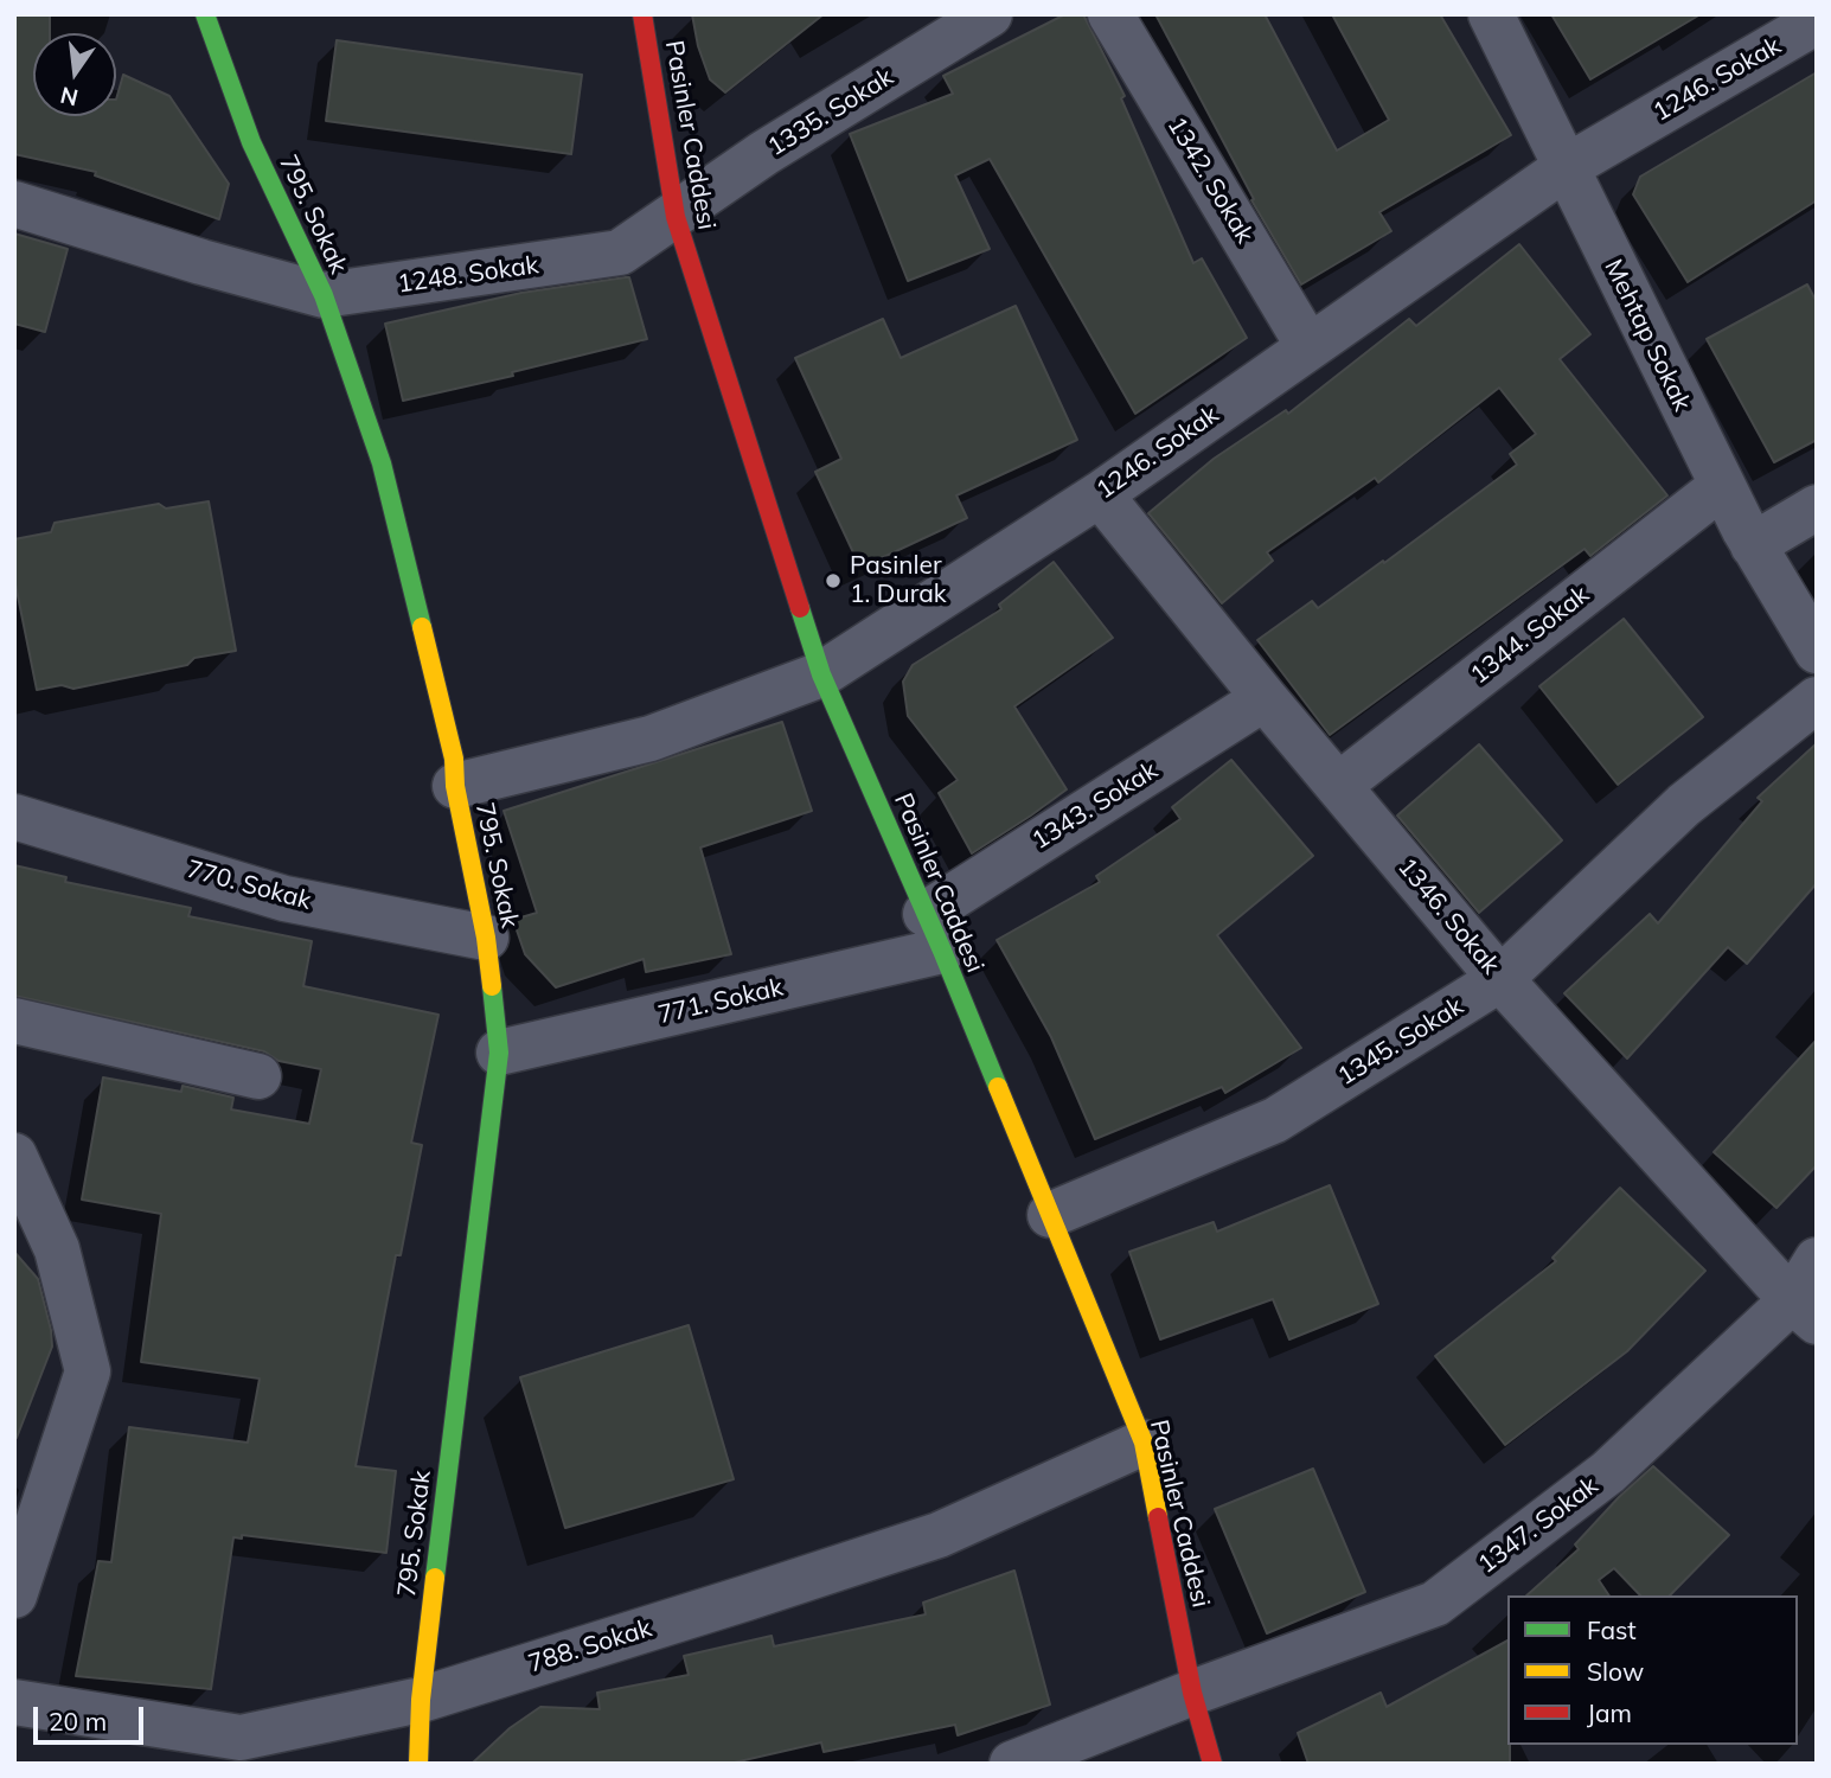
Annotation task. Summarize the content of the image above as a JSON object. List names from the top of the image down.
{
  "streets": {
    "street": [
      "1246. Sokak",
      "1335. Sokak",
      "Pasinler Caddesi",
      "1342. Sokak",
      "795. Sokak",
      "1248. Sokak",
      "Mehtap Sokak",
      "1344. Sokak",
      "1343. Sokak",
      "770. Sokak",
      "1346. Sokak",
      "771. Sokak",
      "1345. Sokak",
      "1347. Sokak",
      "788. Sokak"
    ]
  },
  "crossings": [
    ["1246. Sokak", "Pasinler Caddesi"],
    ["1246. Sokak", "1342. Sokak"],
    ["1246. Sokak", "795. Sokak"],
    ["1246. Sokak", "Mehtap Sokak"],
    ["1246. Sokak", "1346. Sokak"],
    ["1335. Sokak", "Pasinler Caddesi"],
    ["1335. Sokak", "1248. Sokak"],
    ["Pasinler Caddesi", "1248. Sokak"],
    ["Pasinler Caddesi", "1343. Sokak"],
    ["Pasinler Caddesi", "771. Sokak"],
    ["Pasinler Caddesi", "1345. Sokak"],
    ["Pasinler Caddesi", "1347. Sokak"],
    ["Pasinler Caddesi", "788. Sokak"],
    ["795. Sokak", "1248. Sokak"],
    ["795. Sokak", "770. Sokak"],
    ["795. Sokak", "771. Sokak"],
    ["795. Sokak", "788. Sokak"],
    ["Mehtap Sokak", "1344. Sokak"],
    ["1344. Sokak", "1346. Sokak"],
    ["1343. Sokak", "1346. Sokak"],
    ["1343. Sokak", "771. Sokak"],
    ["1346. Sokak", "1345. Sokak"],
    ["1346. Sokak", "1347. Sokak"]
  ],
  "places": ["Pasinler 1. Durak"],
  "legend": ["Fast", "Slow", "Jam"],
  "scale_bar": "20 m",
  "north": "bottom"
}
